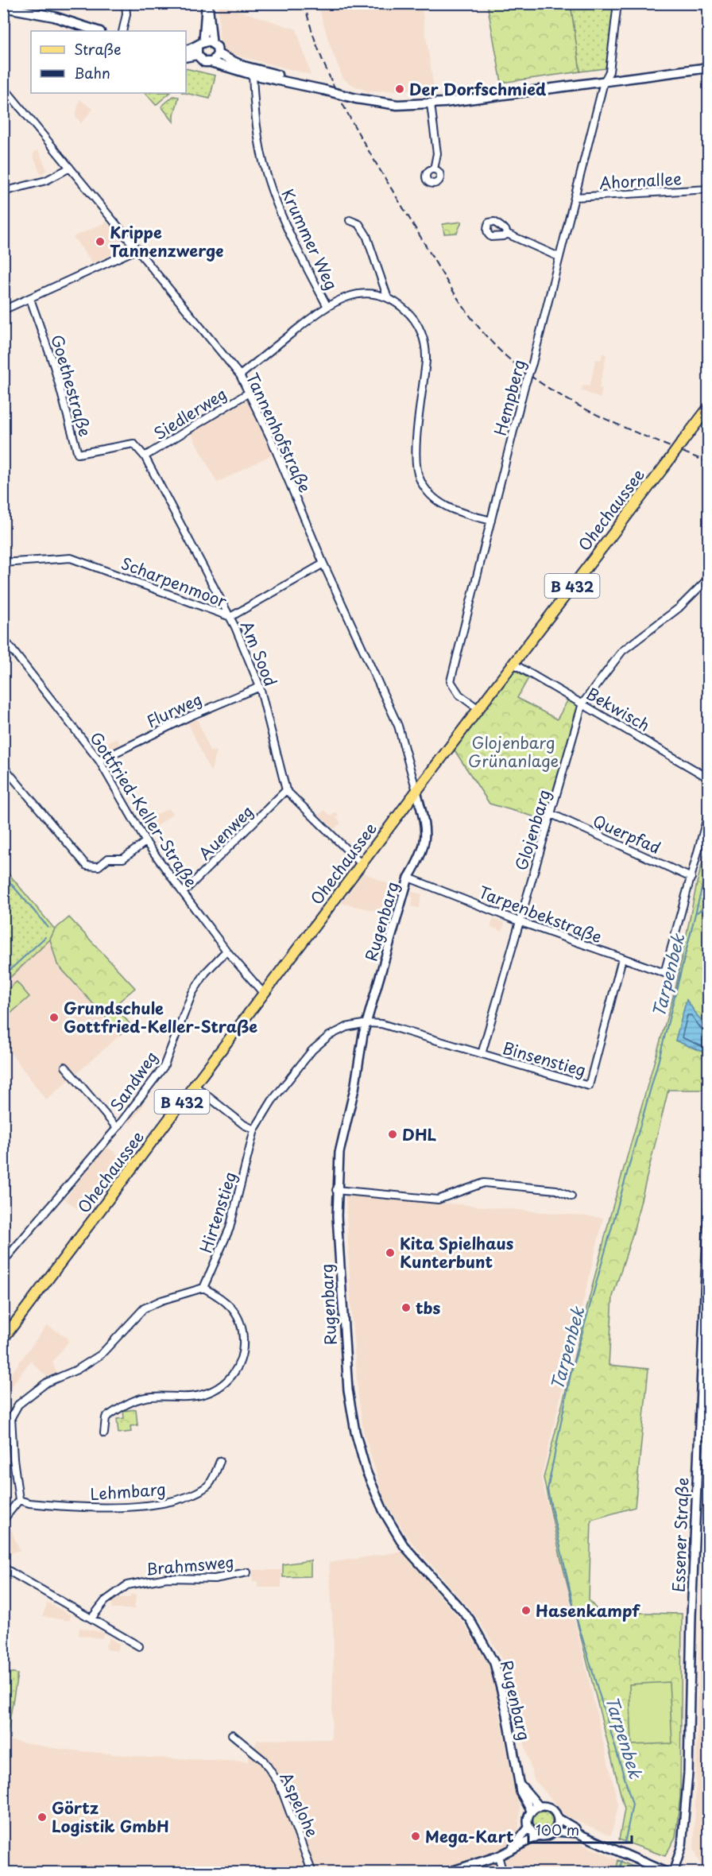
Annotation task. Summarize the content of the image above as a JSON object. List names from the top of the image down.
{
  "streets": {
    "main road": ["Ohechaussee", "B 432"],
    "street": [
      "Ahornallee",
      "Krummer Weg",
      "Goethestraße",
      "Hempberg",
      "Siedlerweg",
      "Tannenhofstraße",
      "Scharpenmoor",
      "Am Sood",
      "Bekwisch",
      "Flurweg",
      "Gottfried-Keller-Straße",
      "Glojenbarg",
      "Auenweg",
      "Querpfad",
      "Tarpenbekstraße",
      "Rugenbarg",
      "Binsenstieg",
      "Sandweg",
      "Hirtenstieg",
      "Lehmbarg",
      "Essener Straße",
      "Brahmsweg",
      "Aspelohe"
    ]
  },
  "crossings": [
    ["Ahornallee", "Hempberg"],
    ["Krummer Weg", "Tannenhofstraße"],
    ["Goethestraße", "Am Sood"],
    ["Hempberg", "Ohechaussee"],
    ["Siedlerweg", "Tannenhofstraße"],
    ["Siedlerweg", "Am Sood"],
    ["Tannenhofstraße", "Ohechaussee"],
    ["Tannenhofstraße", "Scharpenmoor"],
    ["Tannenhofstraße", "Rugenbarg"],
    ["Ohechaussee", "Bekwisch"],
    ["Ohechaussee", "Gottfried-Keller-Straße"],
    ["Ohechaussee", "Rugenbarg"],
    ["Scharpenmoor", "Am Sood"],
    ["Am Sood", "Flurweg"],
    ["Am Sood", "Auenweg"],
    ["Bekwisch", "Glojenbarg"],
    ["Flurweg", "Gottfried-Keller-Straße"],
    ["Gottfried-Keller-Straße", "Auenweg"],
    ["Gottfried-Keller-Straße", "Sandweg"],
    ["Glojenbarg", "Querpfad"],
    ["Glojenbarg", "Tarpenbekstraße"],
    ["Glojenbarg", "Binsenstieg"],
    ["Querpfad", "Tarpenbekstraße"],
    ["Tarpenbekstraße", "Rugenbarg"],
    ["Tarpenbekstraße", "Binsenstieg"],
    ["Rugenbarg", "Binsenstieg"],
    ["Rugenbarg", "Hirtenstieg"],
    ["Binsenstieg", "Hirtenstieg"]
  ],
  "water": ["Tarpenbek"],
  "parks": ["Glojenbarg Grünanlage"],
  "places": [
    "Der Dorfschmied",
    "Krippe Tannenzwerge",
    "Grundschule Gottfried-Keller-Straße",
    "DHL",
    "Kita Spielhaus Kunterbunt",
    "tbs",
    "Hasenkampf",
    "Görtz Logistik GmbH",
    "Mega-Kart"
  ],
  "legend": ["Straße", "Bahn"],
  "scale_bar": "100 m"
}
